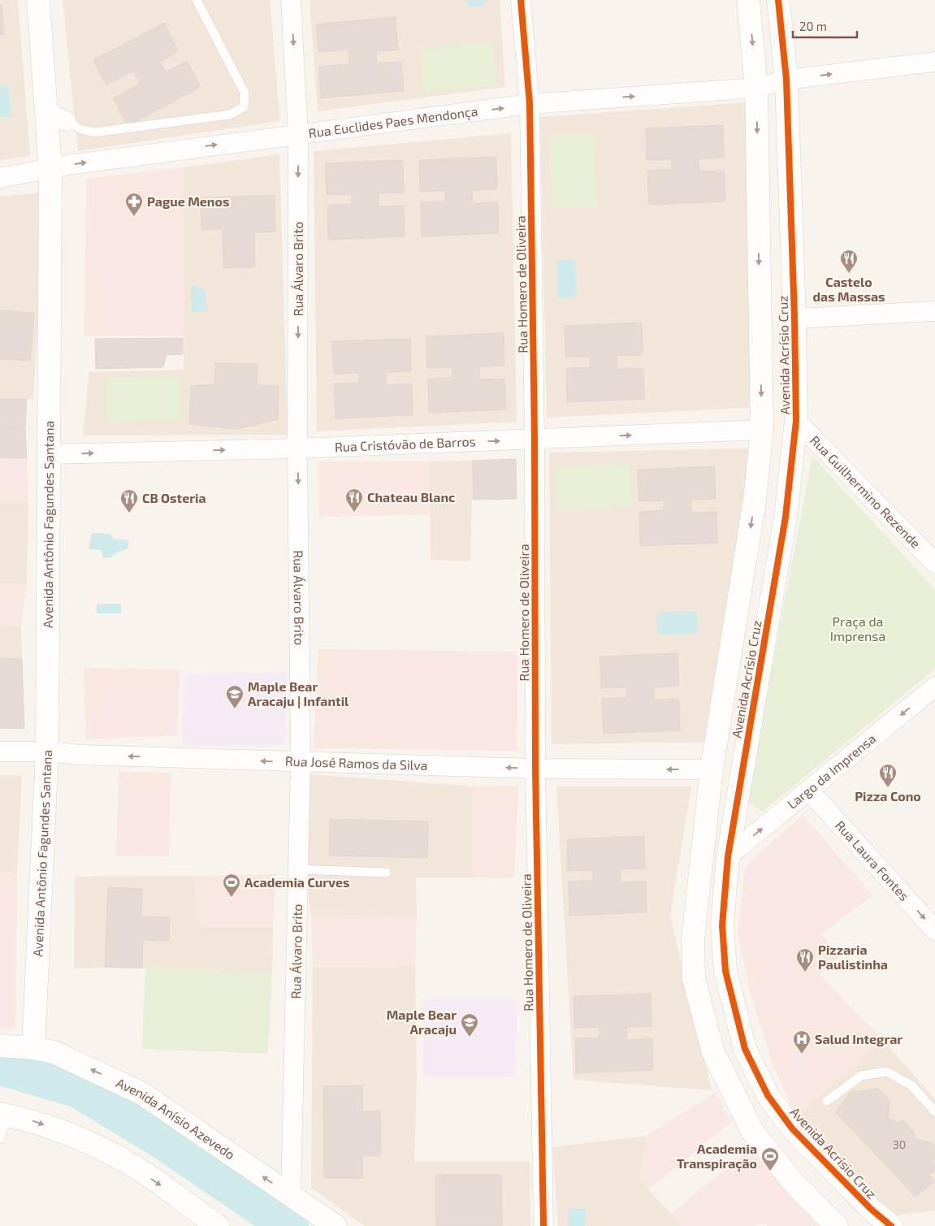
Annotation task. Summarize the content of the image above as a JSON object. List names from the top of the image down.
{
  "streets": {
    "street": [
      "Rua Euclides Paes Mendonça",
      "Rua Álvaro Brito",
      "Rua Homero de Oliveira",
      "Avenida Acrísio Cruz",
      "Rua Cristóvão de Barros",
      "Rua Guilhermino Rezende",
      "Avenida Antônio Fagundes Santana",
      "Rua José Ramos da Silva",
      "Largo da Imprensa",
      "Rua Laura Fontes",
      "Avenida Anísio Azevedo"
    ]
  },
  "crossings": [
    ["Rua Euclides Paes Mendonça", "Rua Álvaro Brito"],
    ["Rua Euclides Paes Mendonça", "Rua Homero de Oliveira"],
    ["Rua Euclides Paes Mendonça", "Avenida Acrísio Cruz"],
    ["Rua Euclides Paes Mendonça", "Avenida Antônio Fagundes Santana"],
    ["Rua Álvaro Brito", "Rua Cristóvão de Barros"],
    ["Rua Álvaro Brito", "Rua José Ramos da Silva"],
    ["Rua Álvaro Brito", "Avenida Anísio Azevedo"],
    ["Rua Homero de Oliveira", "Rua Cristóvão de Barros"],
    ["Rua Homero de Oliveira", "Rua José Ramos da Silva"],
    ["Avenida Acrísio Cruz", "Rua Cristóvão de Barros"],
    ["Avenida Acrísio Cruz", "Rua Guilhermino Rezende"],
    ["Avenida Acrísio Cruz", "Rua José Ramos da Silva"],
    ["Avenida Acrísio Cruz", "Largo da Imprensa"],
    ["Rua Cristóvão de Barros", "Avenida Antônio Fagundes Santana"],
    ["Avenida Antônio Fagundes Santana", "Rua José Ramos da Silva"],
    ["Avenida Antônio Fagundes Santana", "Avenida Anísio Azevedo"],
    ["Largo da Imprensa", "Rua Laura Fontes"]
  ],
  "one_way": [
    "Rua Euclides Paes Mendonça",
    "Rua Álvaro Brito",
    "Rua Cristóvão de Barros",
    "Rua José Ramos da Silva",
    "Rua Laura Fontes"
  ],
  "parks": ["Praça da Imprensa"],
  "places": {
    "pharmacy": ["Pague Menos"],
    "restaurant": [
      "Castelo das Massas",
      "Chateau Blanc",
      "CB Osteria",
      "Pizza Cono",
      "Pizzaria Paulistinha"
    ],
    "school or university": ["Maple Bear Aracaju | Infantil", "Maple Bear Aracaju"],
    "sports": ["Academia Curves", "Academia Transpiração"],
    "hospital": ["Salud Integrar"]
  },
  "house_numbers": ["30"],
  "scale_bar": "20 m"
}
